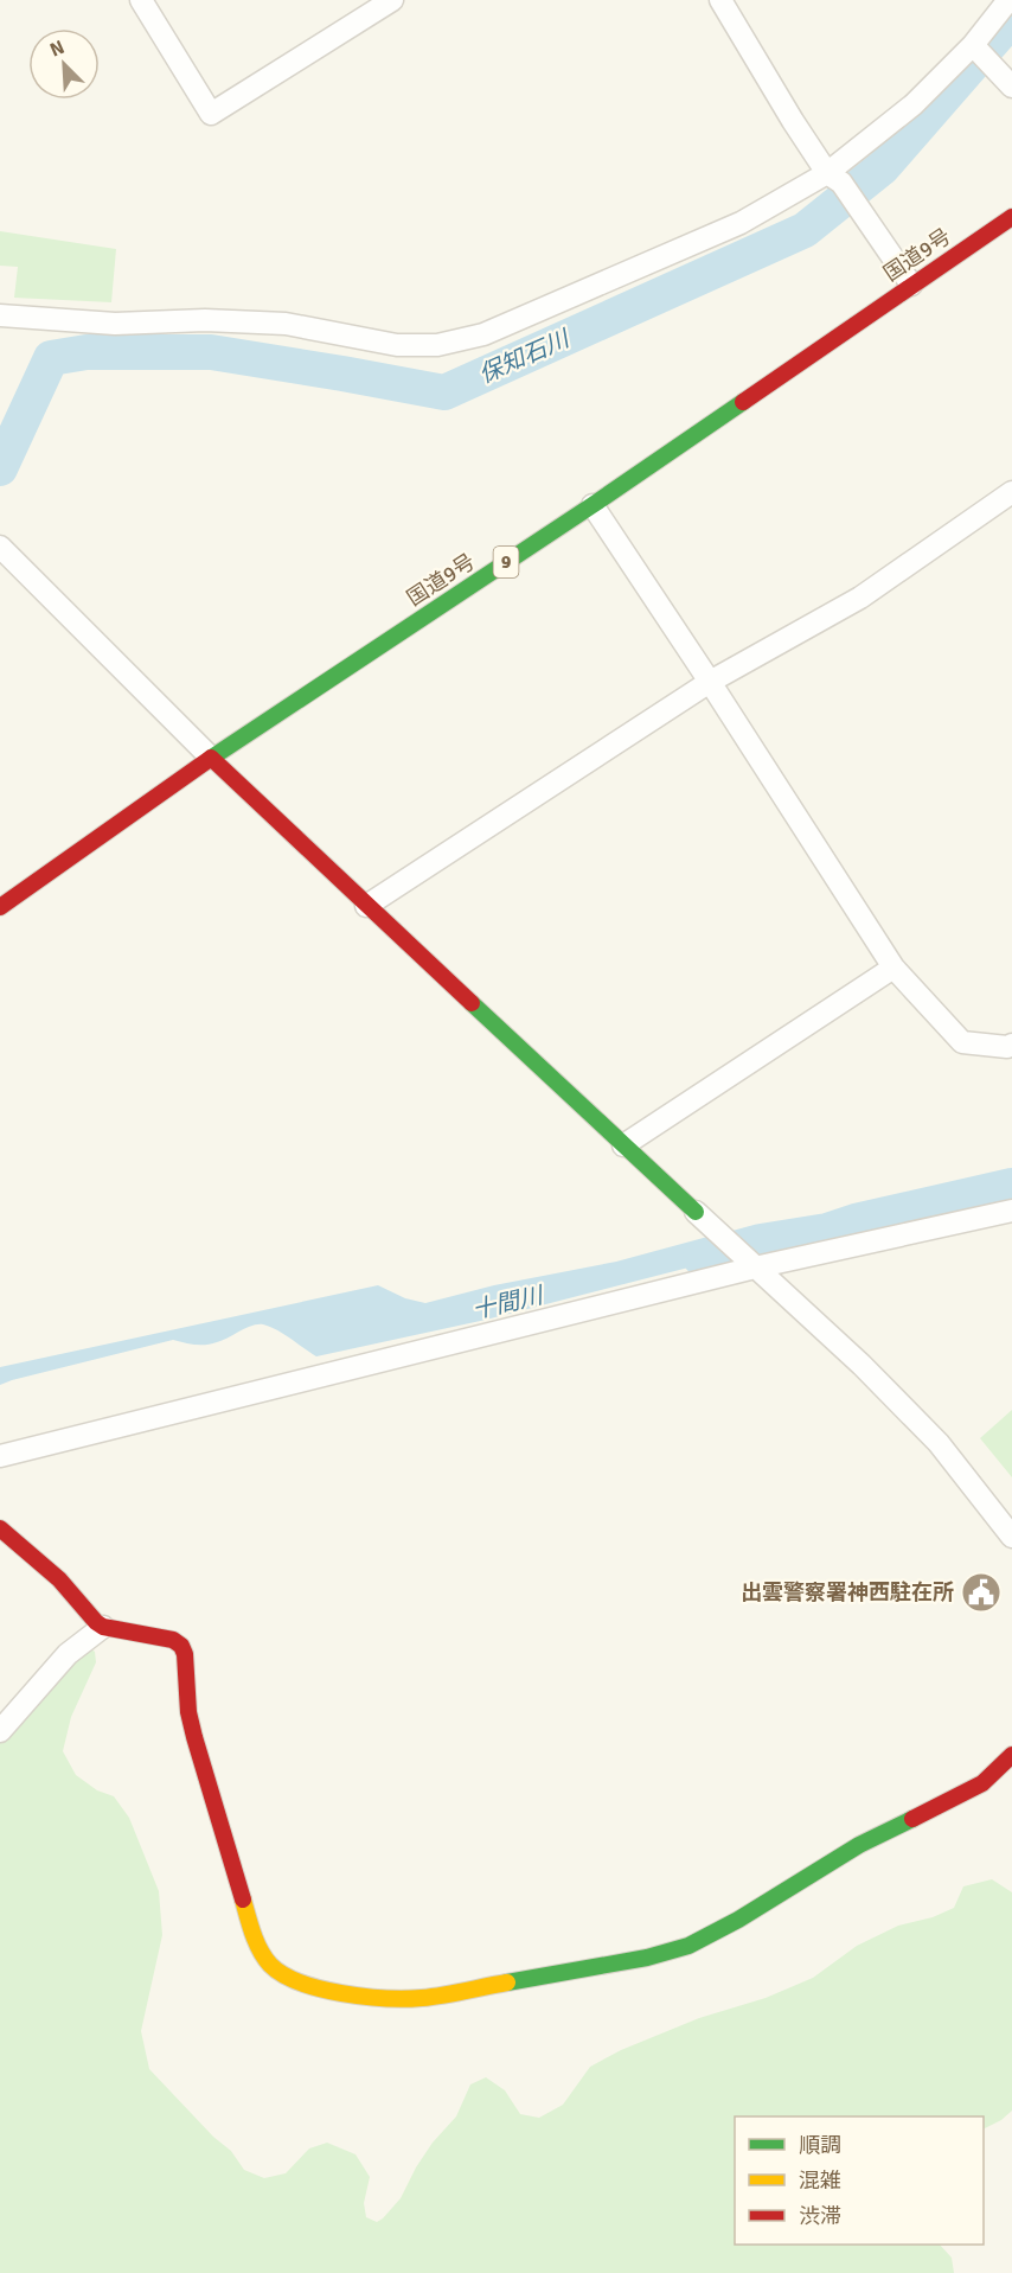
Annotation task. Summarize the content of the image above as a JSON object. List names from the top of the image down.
{
  "streets": {
    "main road": ["国道9号", "9"]
  },
  "water": ["保知石川", "十間川"],
  "places": {
    "public building": ["出雲警察署神西駐在所"]
  },
  "legend": ["順調", "混雑", "渋滞"],
  "north": "top left"
}
